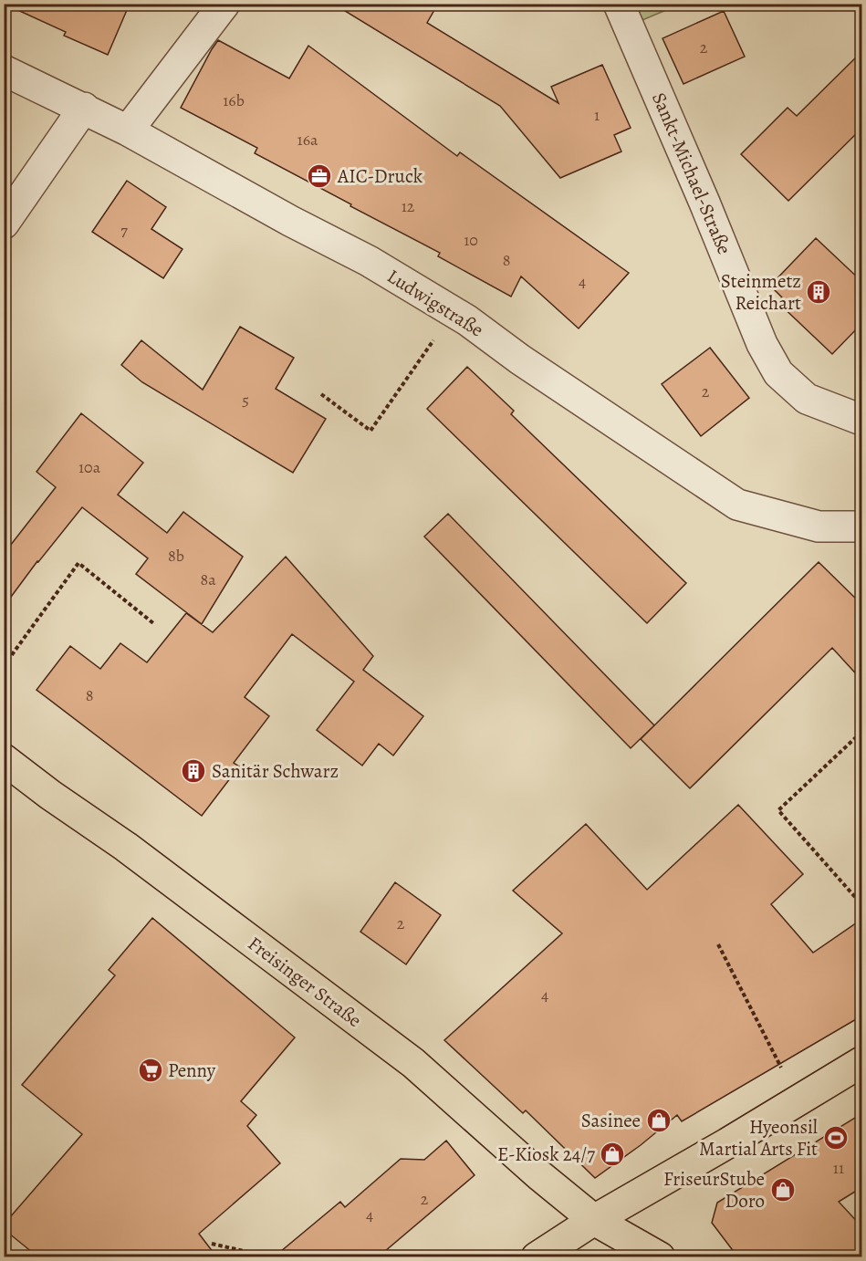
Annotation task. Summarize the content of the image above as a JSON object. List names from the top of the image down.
{
  "streets": {
    "main road": ["Freisinger Straße"],
    "street": ["Sankt-Michael-Straße", "Ludwigstraße"]
  },
  "places": {
    "office": ["AIC-Druck"],
    "building": ["Steinmetz Reichart", "Sanitär Schwarz"],
    "supermarket": ["Penny"],
    "shop": ["Sasinee", "E-Kiosk 24/7", "FriseurStube Doro"],
    "sports": ["Hyeonsil Martial Arts Fit"]
  },
  "house_numbers": [
    "2",
    "16b",
    "1",
    "16a",
    "12",
    "7",
    "10",
    "8",
    "4",
    "2",
    "5",
    "10a",
    "8b",
    "8a",
    "8",
    "2",
    "4",
    "11",
    "2",
    "4"
  ]
}
